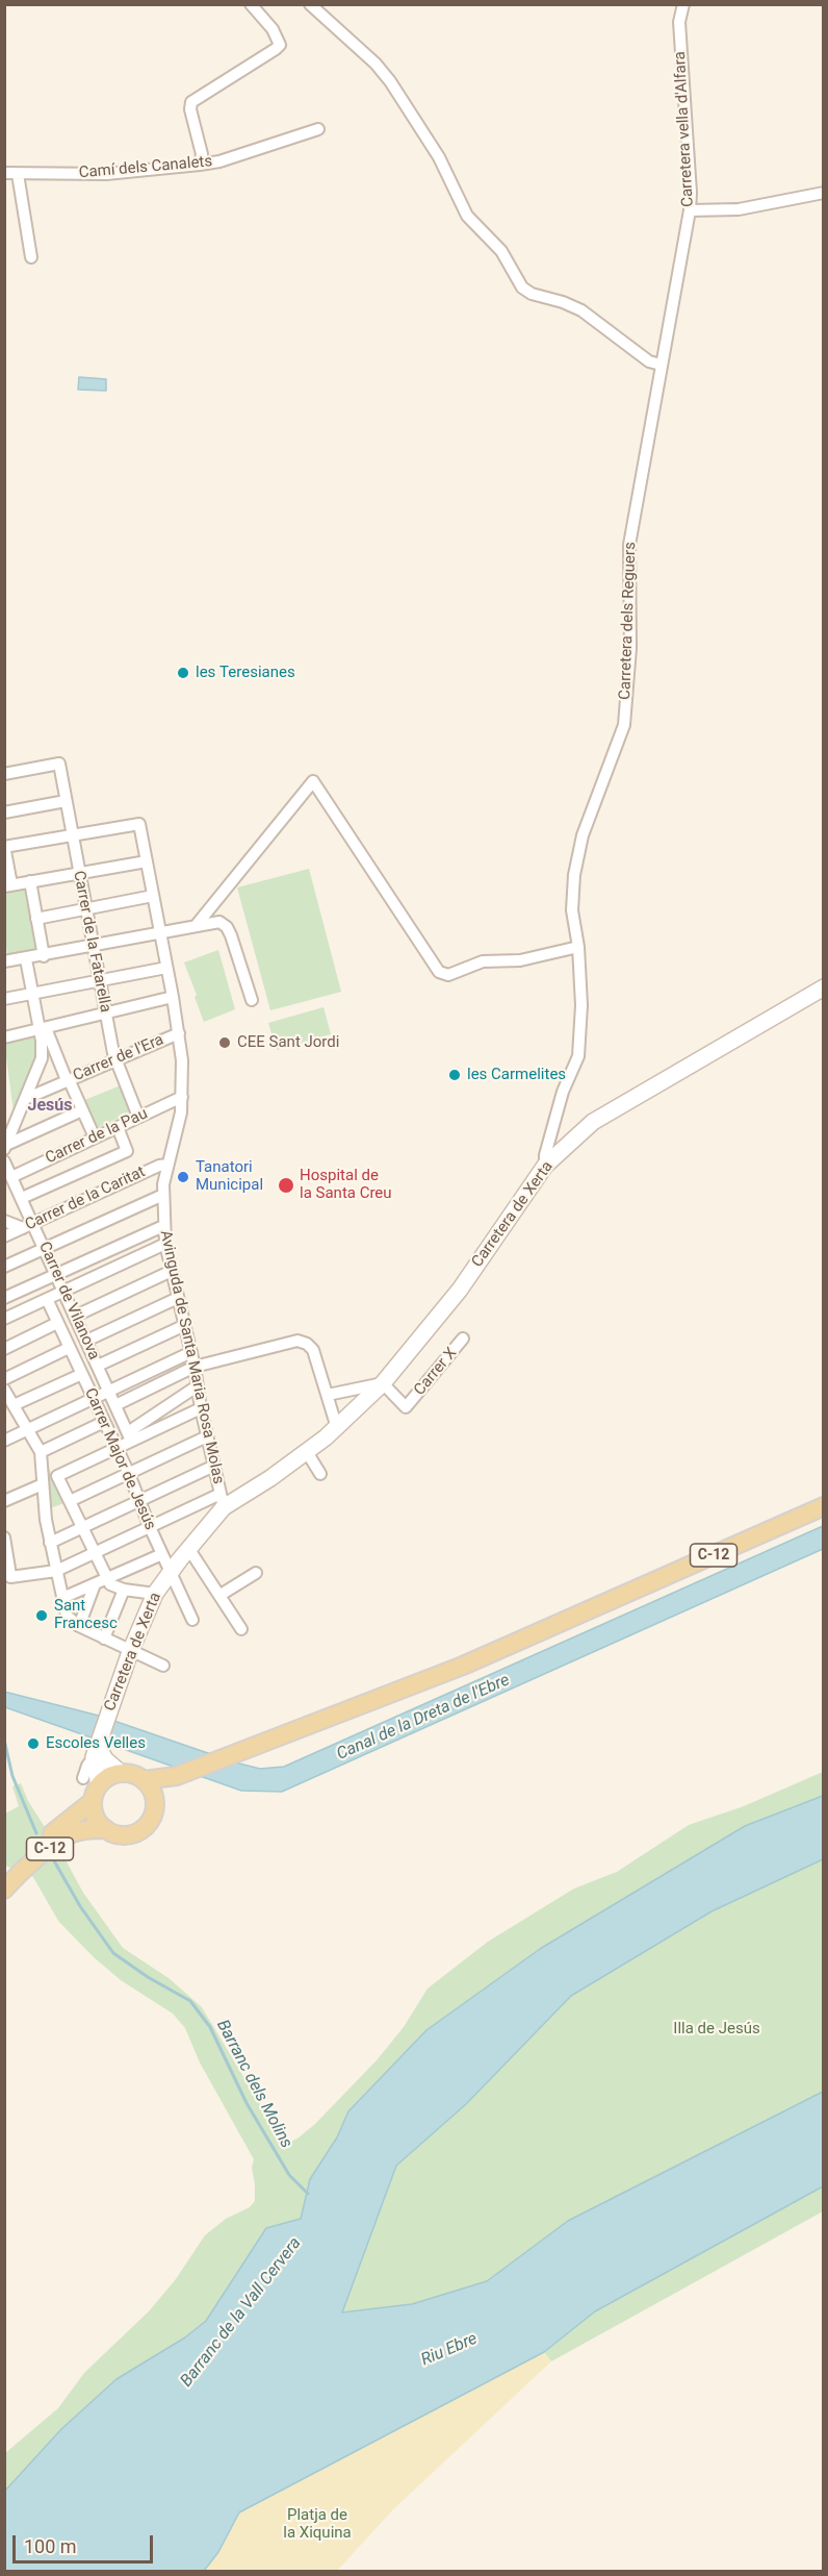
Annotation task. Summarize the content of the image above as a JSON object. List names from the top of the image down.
{
  "streets": {
    "main road": ["Carretera de Xerta", "C-12"],
    "street": [
      "Carretera vella d'Alfara",
      "Camí dels Canalets",
      "Carretera dels Reguers",
      "Carrer de la Fatarella",
      "Carrer de l'Era",
      "Carrer de la Pau",
      "Carrer de la Caritat",
      "Carrer de Vilanova",
      "Avinguda de Santa Maria Rosa Molas",
      "Carrer X",
      "Carrer Major de Jesús"
    ]
  },
  "crossings": [
    ["Carretera vella d'Alfara", "Carretera dels Reguers"],
    ["Carretera dels Reguers", "Carretera de Xerta"],
    ["Carrer de la Fatarella", "Carrer de l'Era"],
    ["Carrer de la Fatarella", "Carrer de la Pau"],
    ["Carrer de la Fatarella", "Avinguda de Santa Maria Rosa Molas"],
    ["Carrer de l'Era", "Avinguda de Santa Maria Rosa Molas"],
    ["Carrer de la Pau", "Carrer de Vilanova"],
    ["Carrer de la Pau", "Avinguda de Santa Maria Rosa Molas"],
    ["Carrer de la Caritat", "Carrer de Vilanova"],
    ["Carrer de la Caritat", "Avinguda de Santa Maria Rosa Molas"],
    ["Carretera de Xerta", "Avinguda de Santa Maria Rosa Molas"],
    ["Carretera de Xerta", "Carrer X"],
    ["Carretera de Xerta", "Carrer Major de Jesús"]
  ],
  "districts": ["Jesús"],
  "water": [
    "Canal de la Dreta de l'Ebre",
    "Barranc dels Molins",
    "Barranc de la Vall Cervera",
    "Riu Ebre"
  ],
  "parks": ["Illa de Jesús", "Platja de la Xiquina"],
  "places": [
    "les Teresianes",
    "CEE Sant Jordi",
    "les Carmelites",
    "Tanatori Municipal",
    "Hospital de la Santa Creu",
    "Sant Francesc",
    "Escoles Velles"
  ],
  "scale_bar": "100 m"
}
